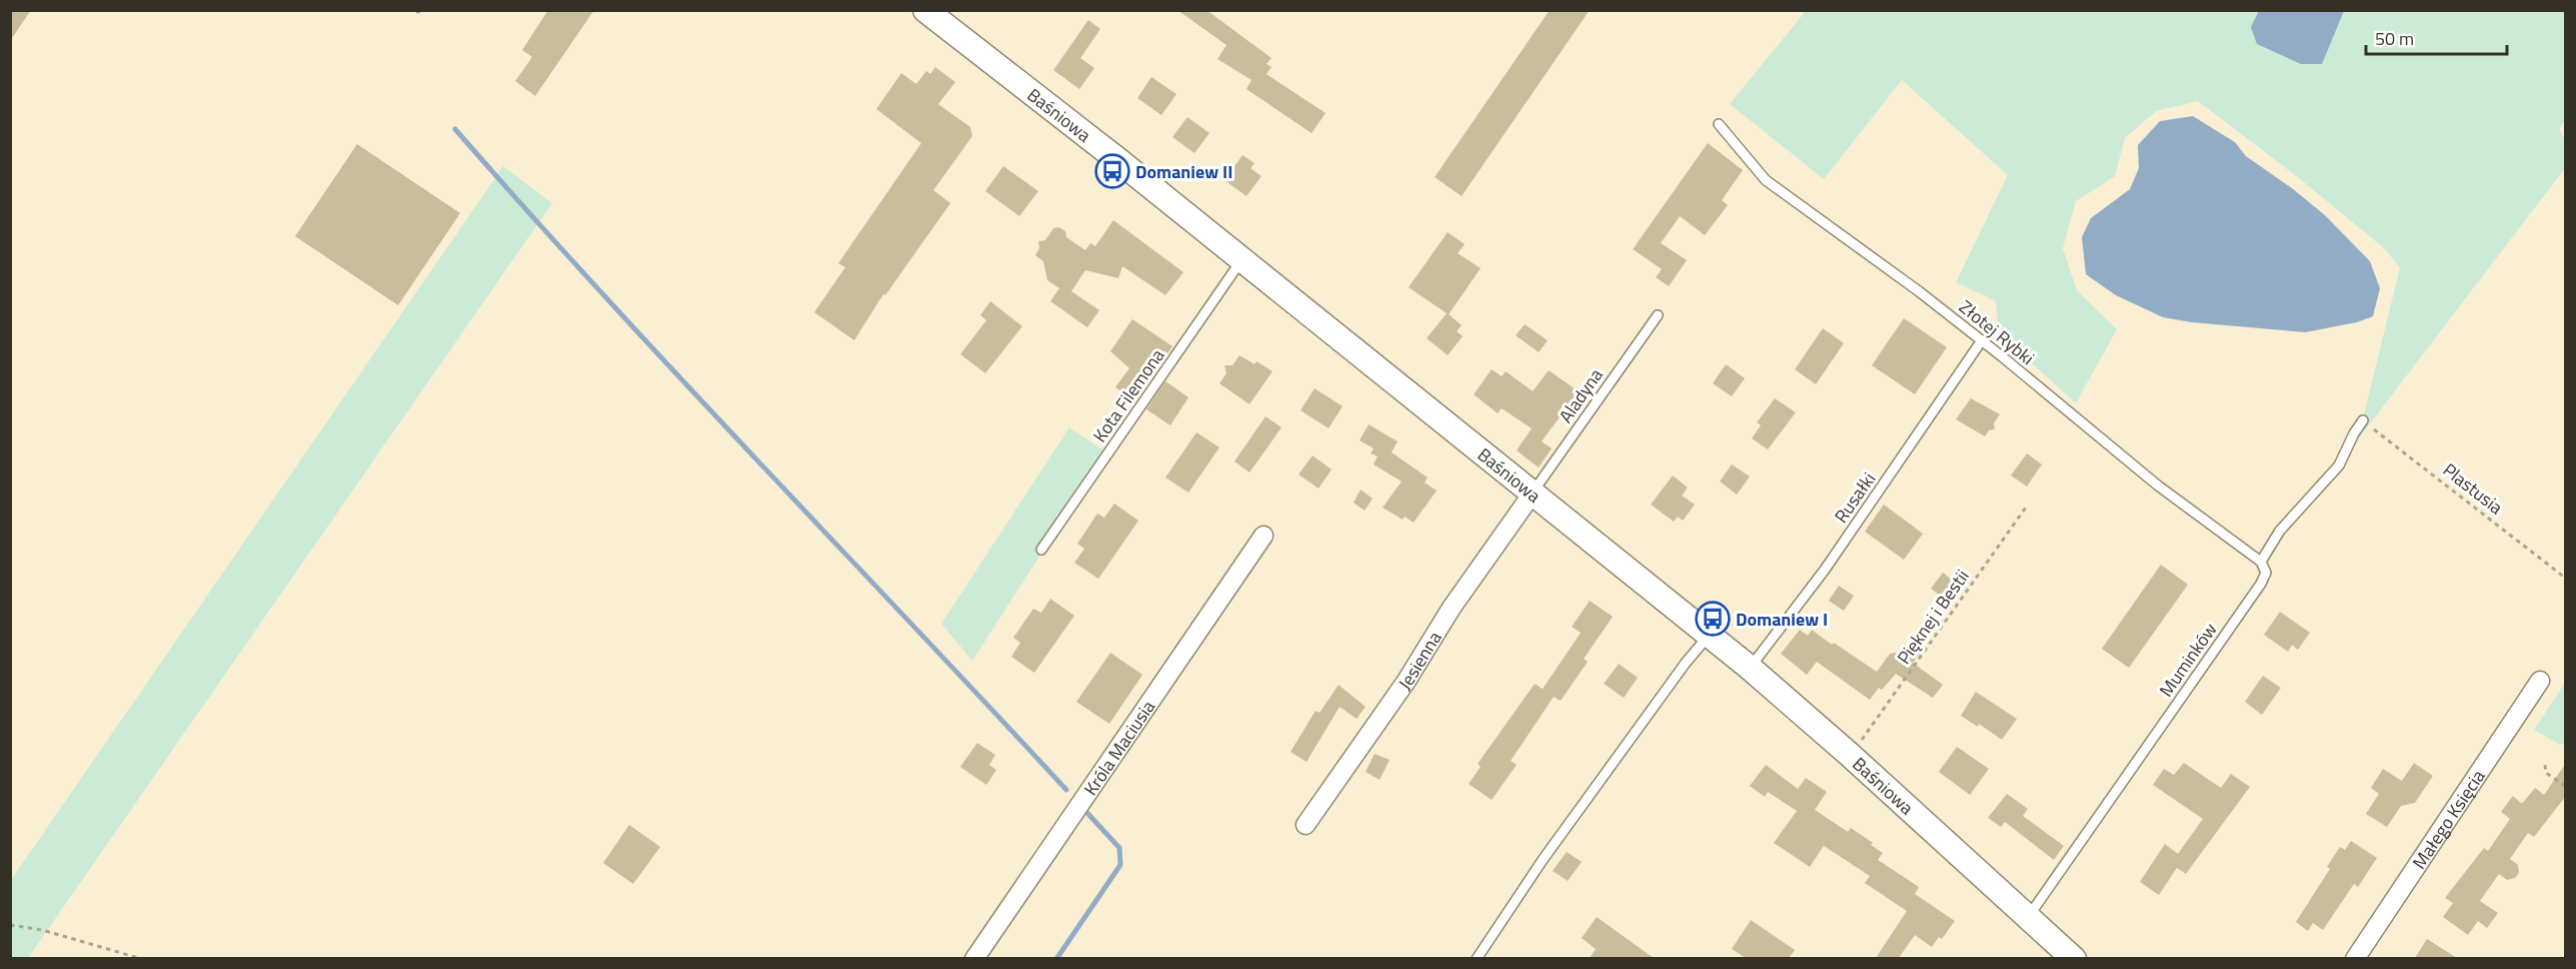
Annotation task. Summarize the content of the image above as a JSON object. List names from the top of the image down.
{
  "streets": {
    "main road": ["Baśniowa"],
    "street": ["Jesienna", "Króla Maciusia", "Małego Księcia"],
    "lane": [
      "Złotej Rybki",
      "Kota Filemona",
      "Aladyna",
      "Rusałki",
      "Muminków"
    ],
    "path": ["Plastusia", "Pięknej i Bestii"]
  },
  "crossings": [
    ["Baśniowa", "Kota Filemona"],
    ["Baśniowa", "Aladyna"],
    ["Baśniowa", "Rusałki"],
    ["Baśniowa", "Jesienna"],
    ["Baśniowa", "Muminków"],
    ["Złotej Rybki", "Rusałki"],
    ["Złotej Rybki", "Muminków"],
    ["Aladyna", "Jesienna"],
    ["Plastusia", "Muminków"]
  ],
  "places": {
    "bus stop": ["Domaniew II", "Domaniew I"]
  },
  "scale_bar": "50 m"
}
